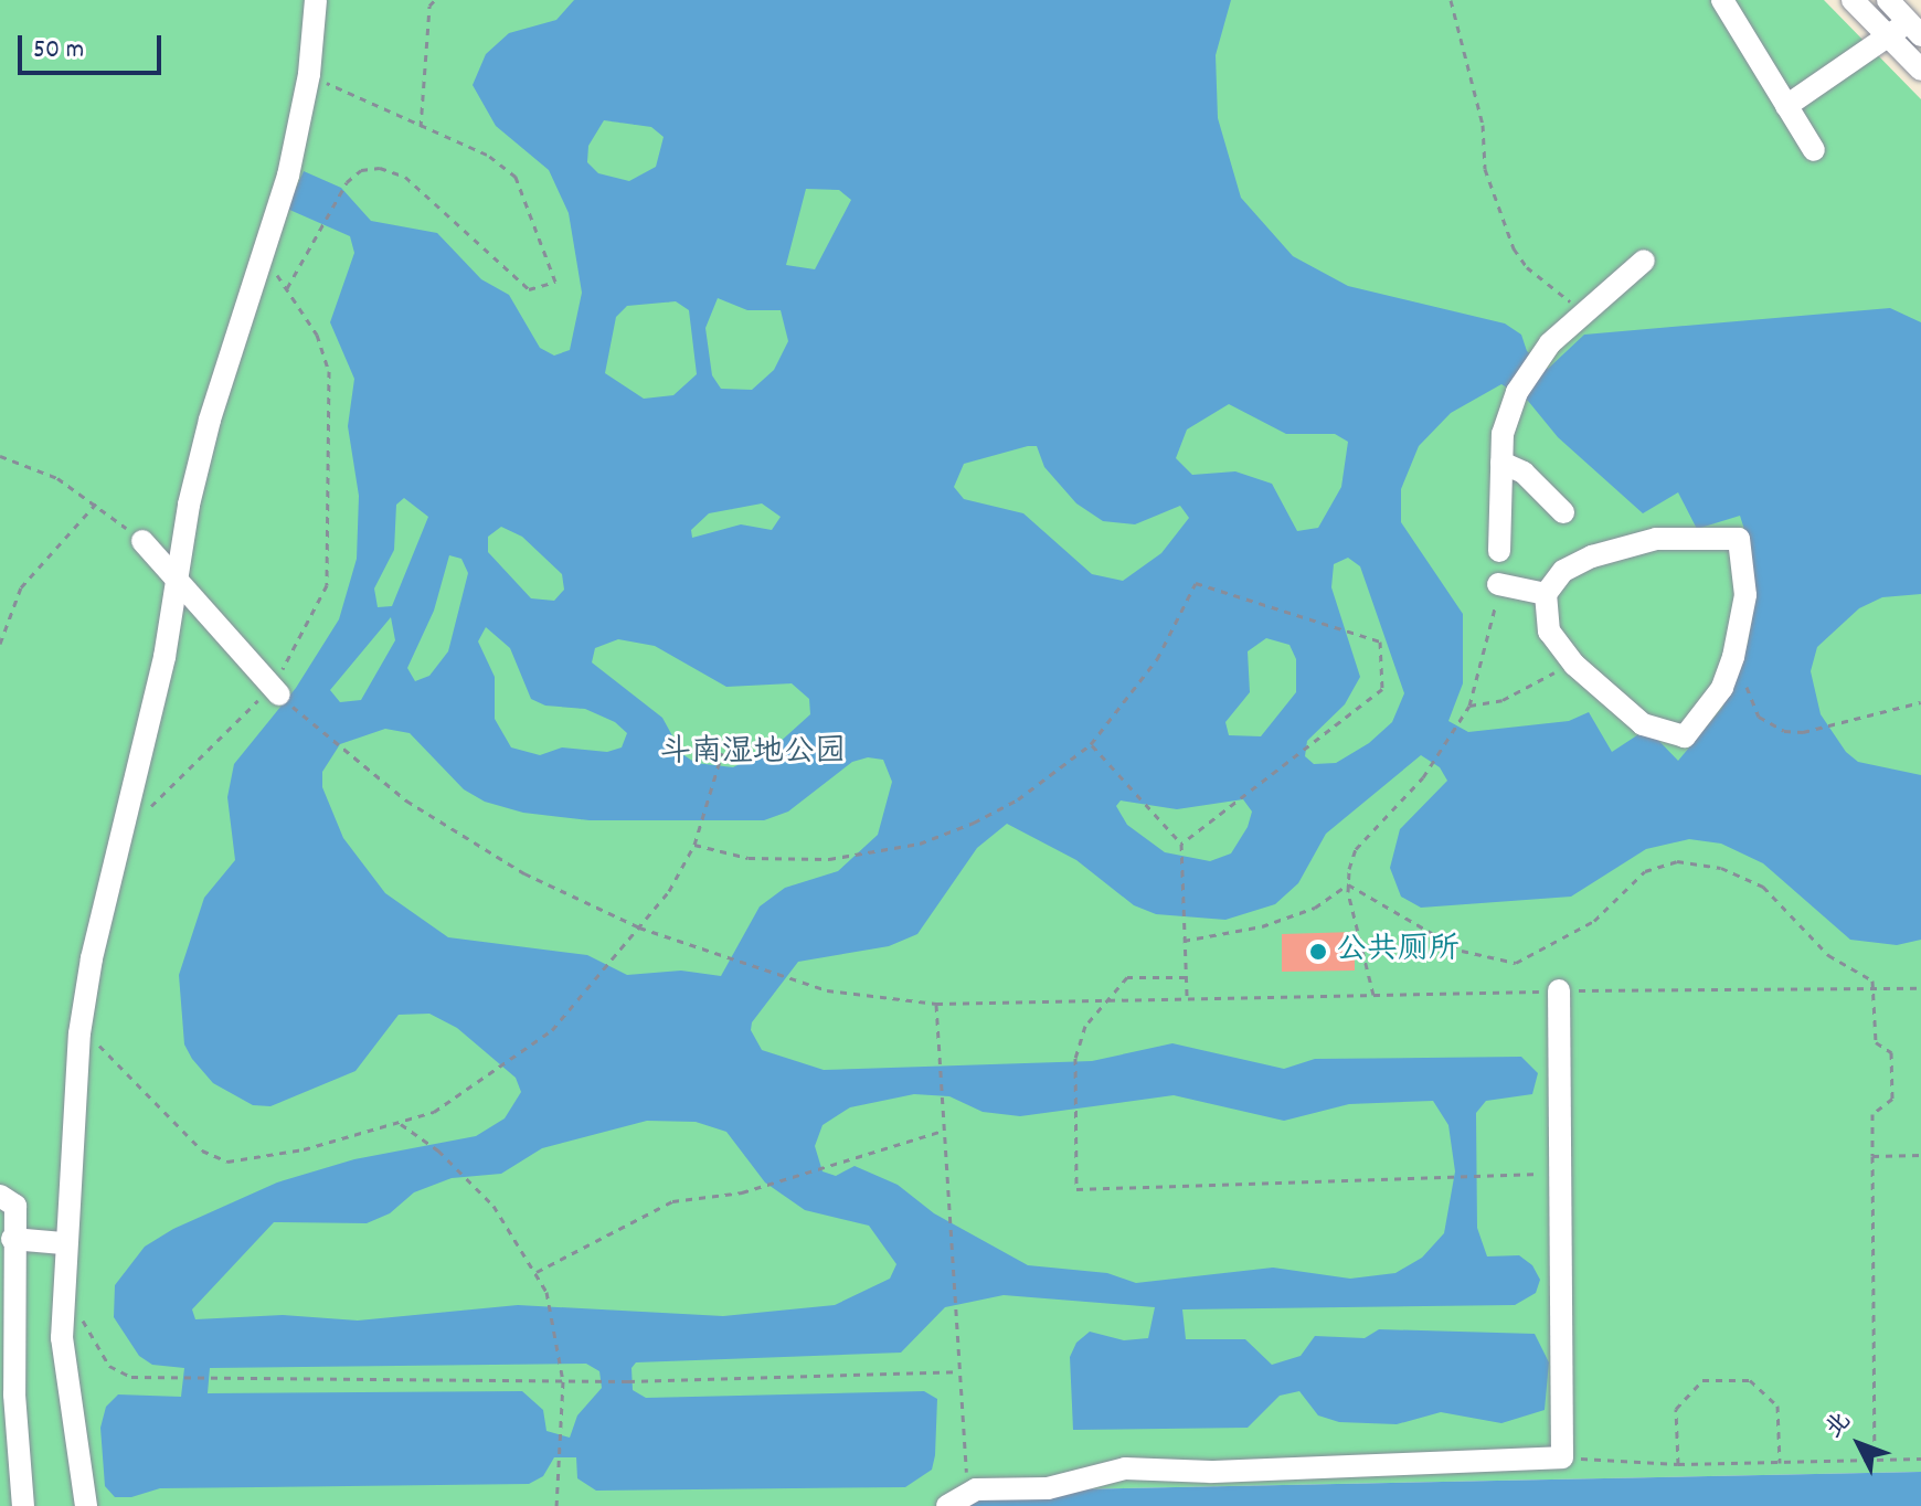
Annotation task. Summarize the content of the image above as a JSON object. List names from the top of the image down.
{
  "parks": ["斗南湿地公园"],
  "places": ["公共厕所"],
  "scale_bar": "50 m",
  "north": "top left"
}
